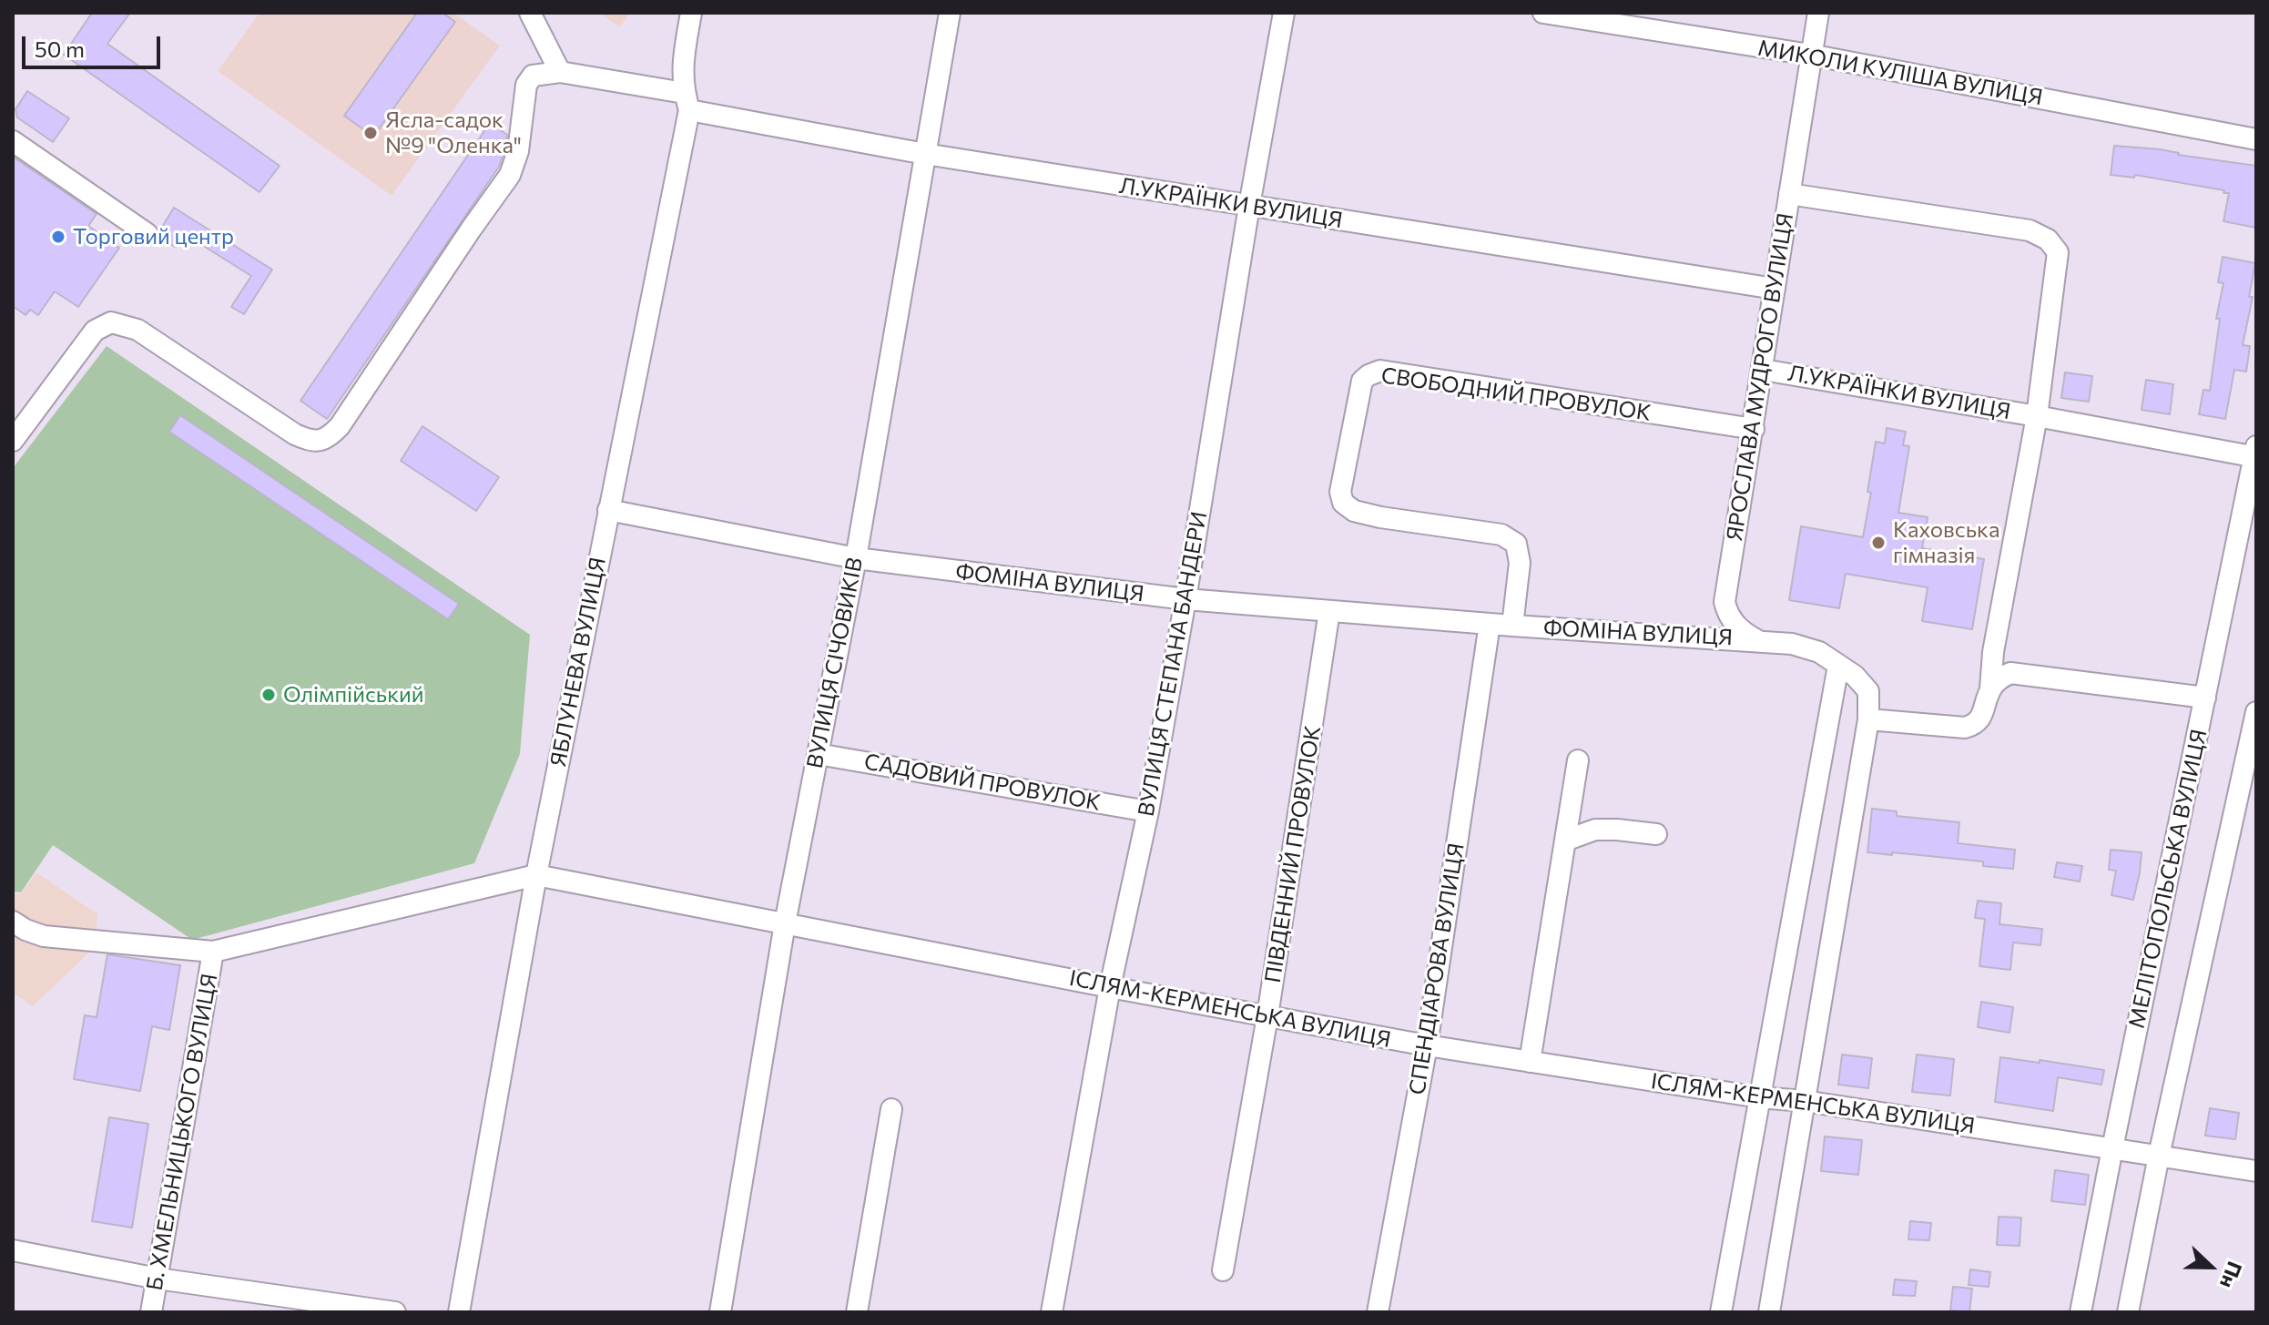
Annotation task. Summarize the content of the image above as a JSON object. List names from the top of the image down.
{
  "streets": {
    "street": [
      "МИКОЛИ КУЛІША ВУЛИЦЯ",
      "Л.УКРАЇНКИ ВУЛИЦЯ",
      "ЯРОСЛАВА МУДРОГО ВУЛИЦЯ",
      "СВОБОДНИЙ ПРОВУЛОК",
      "ФОМІНА ВУЛИЦЯ",
      "ЯБЛУНЕВА ВУЛИЦЯ",
      "ВУЛИЦЯ СІЧОВИКІВ",
      "ВУЛИЦЯ СТЕПАНА БАНДЕРИ",
      "САДОВИЙ ПРОВУЛОК",
      "ПІВДЕННИЙ ПРОВУЛОК",
      "МЕЛІТОПОЛЬСЬКА ВУЛИЦЯ",
      "СПЕНДІАРОВА ВУЛИЦЯ",
      "ІСЛЯМ-КЕРМЕНСЬКА ВУЛИЦЯ",
      "Б. ХМЕЛЬНИЦЬКОГО ВУЛИЦЯ"
    ]
  },
  "crossings": [
    ["МИКОЛИ КУЛІША ВУЛИЦЯ", "ЯРОСЛАВА МУДРОГО ВУЛИЦЯ"],
    ["Л.УКРАЇНКИ ВУЛИЦЯ", "ЯРОСЛАВА МУДРОГО ВУЛИЦЯ"],
    ["Л.УКРАЇНКИ ВУЛИЦЯ", "ЯБЛУНЕВА ВУЛИЦЯ"],
    ["Л.УКРАЇНКИ ВУЛИЦЯ", "ВУЛИЦЯ СІЧОВИКІВ"],
    ["Л.УКРАЇНКИ ВУЛИЦЯ", "ВУЛИЦЯ СТЕПАНА БАНДЕРИ"],
    ["Л.УКРАЇНКИ ВУЛИЦЯ", "МЕЛІТОПОЛЬСЬКА ВУЛИЦЯ"],
    ["ЯРОСЛАВА МУДРОГО ВУЛИЦЯ", "СВОБОДНИЙ ПРОВУЛОК"],
    ["ЯРОСЛАВА МУДРОГО ВУЛИЦЯ", "ФОМІНА ВУЛИЦЯ"],
    ["СВОБОДНИЙ ПРОВУЛОК", "ФОМІНА ВУЛИЦЯ"],
    ["ФОМІНА ВУЛИЦЯ", "ЯБЛУНЕВА ВУЛИЦЯ"],
    ["ФОМІНА ВУЛИЦЯ", "ВУЛИЦЯ СІЧОВИКІВ"],
    ["ФОМІНА ВУЛИЦЯ", "ВУЛИЦЯ СТЕПАНА БАНДЕРИ"],
    ["ФОМІНА ВУЛИЦЯ", "ПІВДЕННИЙ ПРОВУЛОК"],
    ["ФОМІНА ВУЛИЦЯ", "СПЕНДІАРОВА ВУЛИЦЯ"],
    ["ЯБЛУНЕВА ВУЛИЦЯ", "ІСЛЯМ-КЕРМЕНСЬКА ВУЛИЦЯ"],
    ["ВУЛИЦЯ СІЧОВИКІВ", "САДОВИЙ ПРОВУЛОК"],
    ["ВУЛИЦЯ СІЧОВИКІВ", "ІСЛЯМ-КЕРМЕНСЬКА ВУЛИЦЯ"],
    ["ВУЛИЦЯ СТЕПАНА БАНДЕРИ", "САДОВИЙ ПРОВУЛОК"],
    ["ВУЛИЦЯ СТЕПАНА БАНДЕРИ", "ІСЛЯМ-КЕРМЕНСЬКА ВУЛИЦЯ"],
    ["ПІВДЕННИЙ ПРОВУЛОК", "ІСЛЯМ-КЕРМЕНСЬКА ВУЛИЦЯ"],
    ["МЕЛІТОПОЛЬСЬКА ВУЛИЦЯ", "ІСЛЯМ-КЕРМЕНСЬКА ВУЛИЦЯ"],
    ["СПЕНДІАРОВА ВУЛИЦЯ", "ІСЛЯМ-КЕРМЕНСЬКА ВУЛИЦЯ"],
    ["ІСЛЯМ-КЕРМЕНСЬКА ВУЛИЦЯ", "Б. ХМЕЛЬНИЦЬКОГО ВУЛИЦЯ"]
  ],
  "places": [
    "Ясла-садок №9 \"Оленка\"",
    "Торговий центр",
    "Каховська гімназія",
    "Олімпійський"
  ],
  "scale_bar": "50 m",
  "north": "right"
}
